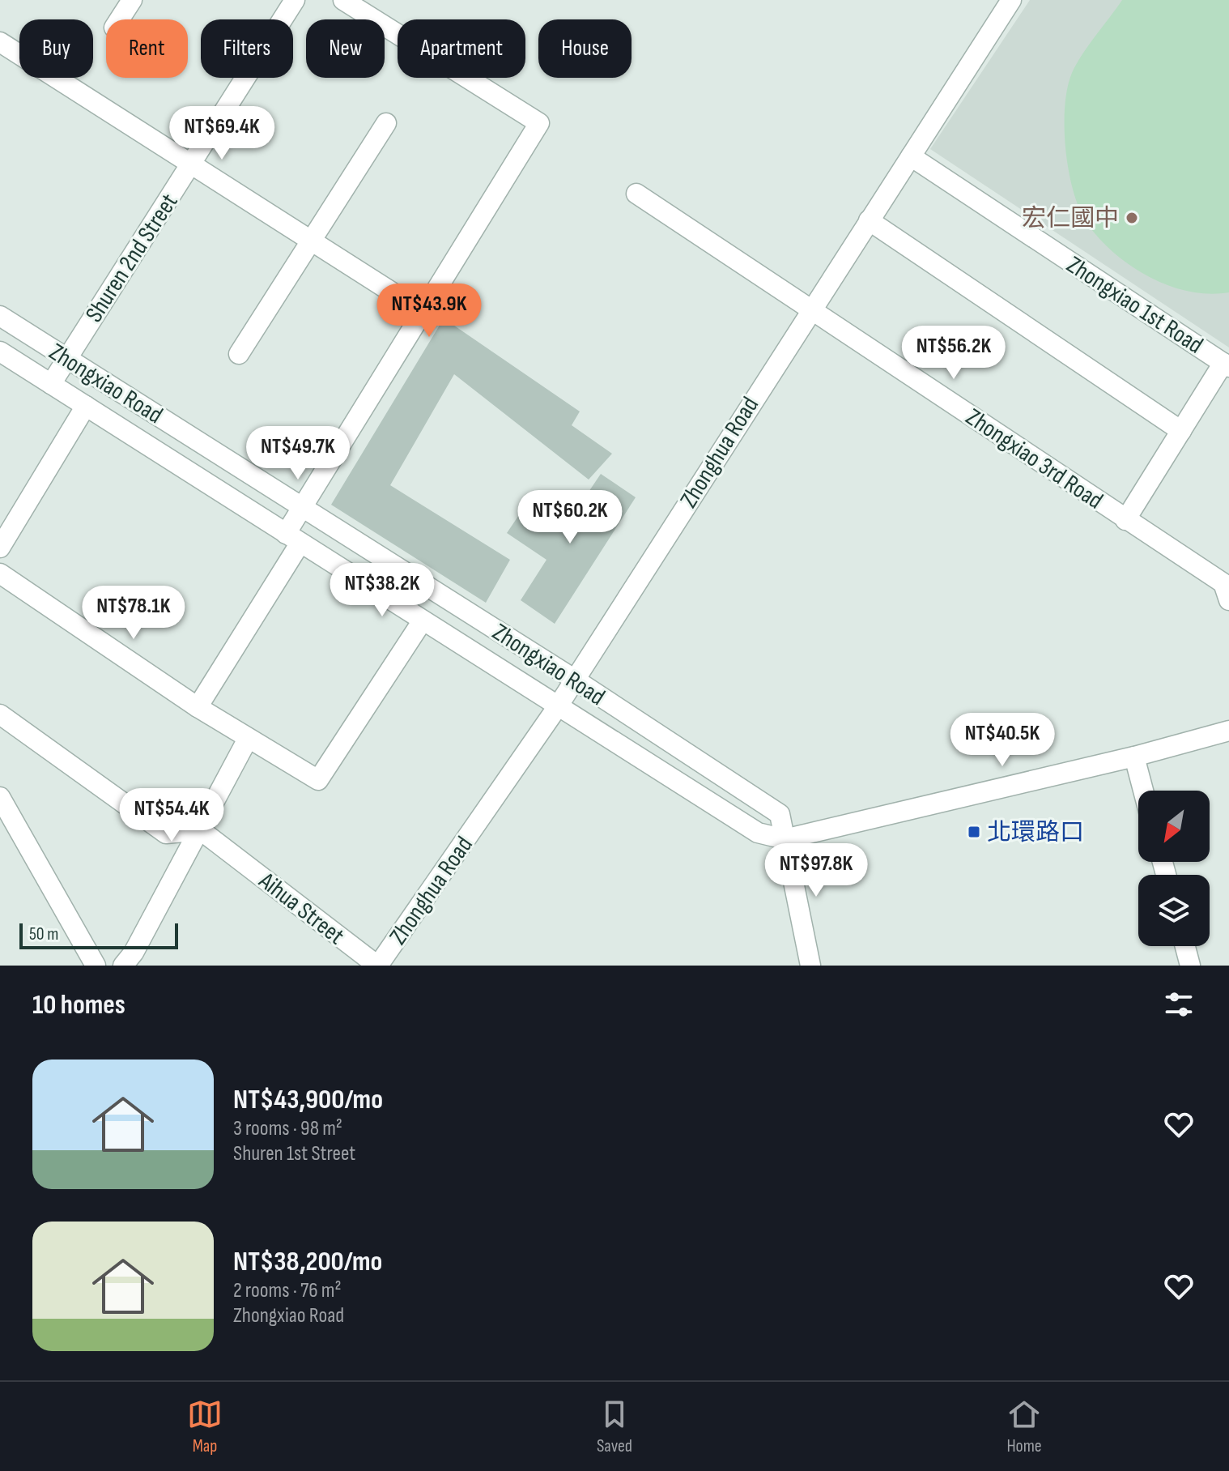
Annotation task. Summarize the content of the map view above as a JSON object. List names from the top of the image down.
{
  "streets": {
    "street": [
      "Shuren 2nd Street",
      "Zhongxiao 1st Road",
      "Zhongxiao Road",
      "Zhonghua Road",
      "Zhongxiao 3rd Road",
      "Aihua Street"
    ]
  },
  "crossings": [
    ["Shuren 2nd Street", "Zhongxiao Road"],
    ["Zhongxiao 1st Road", "Zhonghua Road"],
    ["Zhongxiao Road", "Zhonghua Road"],
    ["Zhonghua Road", "Zhongxiao 3rd Road"],
    ["Zhonghua Road", "Aihua Street"]
  ],
  "places": {
    "other": ["宏仁國中"],
    "transit": ["北環路口"]
  },
  "scale_bar": "50 m",
  "north": "bottom left",
  "page": {
    "chip": [
      "Buy",
      "Rent",
      "Filters",
      "New",
      "Apartment",
      "House"
    ],
    "price": [
      "NT$69.4K",
      "NT$43.9K",
      "NT$56.2K",
      "NT$49.7K",
      "NT$60.2K",
      "NT$38.2K",
      "NT$78.1K",
      "NT$40.5K",
      "NT$54.4K",
      "NT$97.8K"
    ],
    "scale": "50 m",
    "heading": "10 homes",
    "list": [
      {
        "name": "NT$43,900/mo",
        "note": "3 rooms · 98 m² · Shuren 1st Street"
      },
      {
        "name": "NT$38,200/mo",
        "note": "2 rooms · 76 m² · Zhongxiao Road"
      }
    ],
    "tabs": ["Map", "Saved", "Home"]
  }
}
